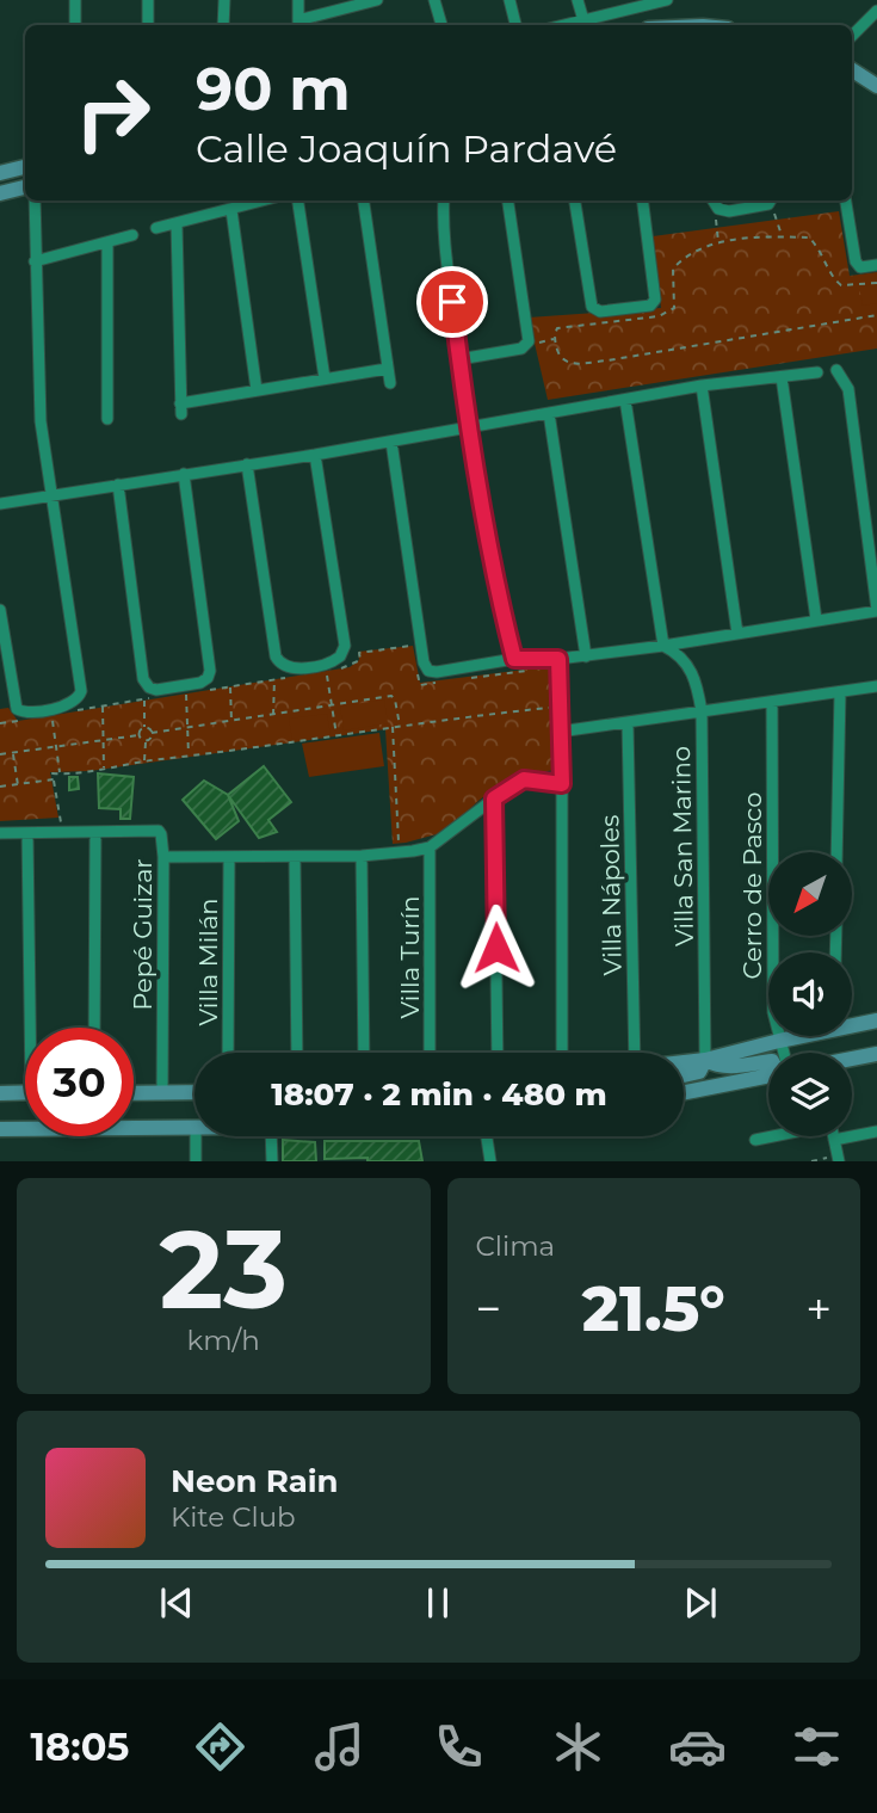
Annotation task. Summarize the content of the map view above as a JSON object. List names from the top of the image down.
{
  "streets": {
    "street": [
      "Villa San Marino",
      "Cerro de Pasco",
      "Villa Nápoles",
      "Pepé Guizar",
      "Villa Turín",
      "Villa Milán"
    ]
  },
  "north": "bottom left",
  "page": {
    "turn": ["90 m", "Calle Joaquín Pardavé"],
    "limit": "30",
    "trip": "18:07 · 2 min · 480 m",
    "tile": [
      ["23", "km/h"],
      "Clima"
    ],
    "heat": ["−", "21.5°", "+"],
    "song": ["Neon Rain", "Kite Club"],
    "tabs": "18:05"
  }
}
